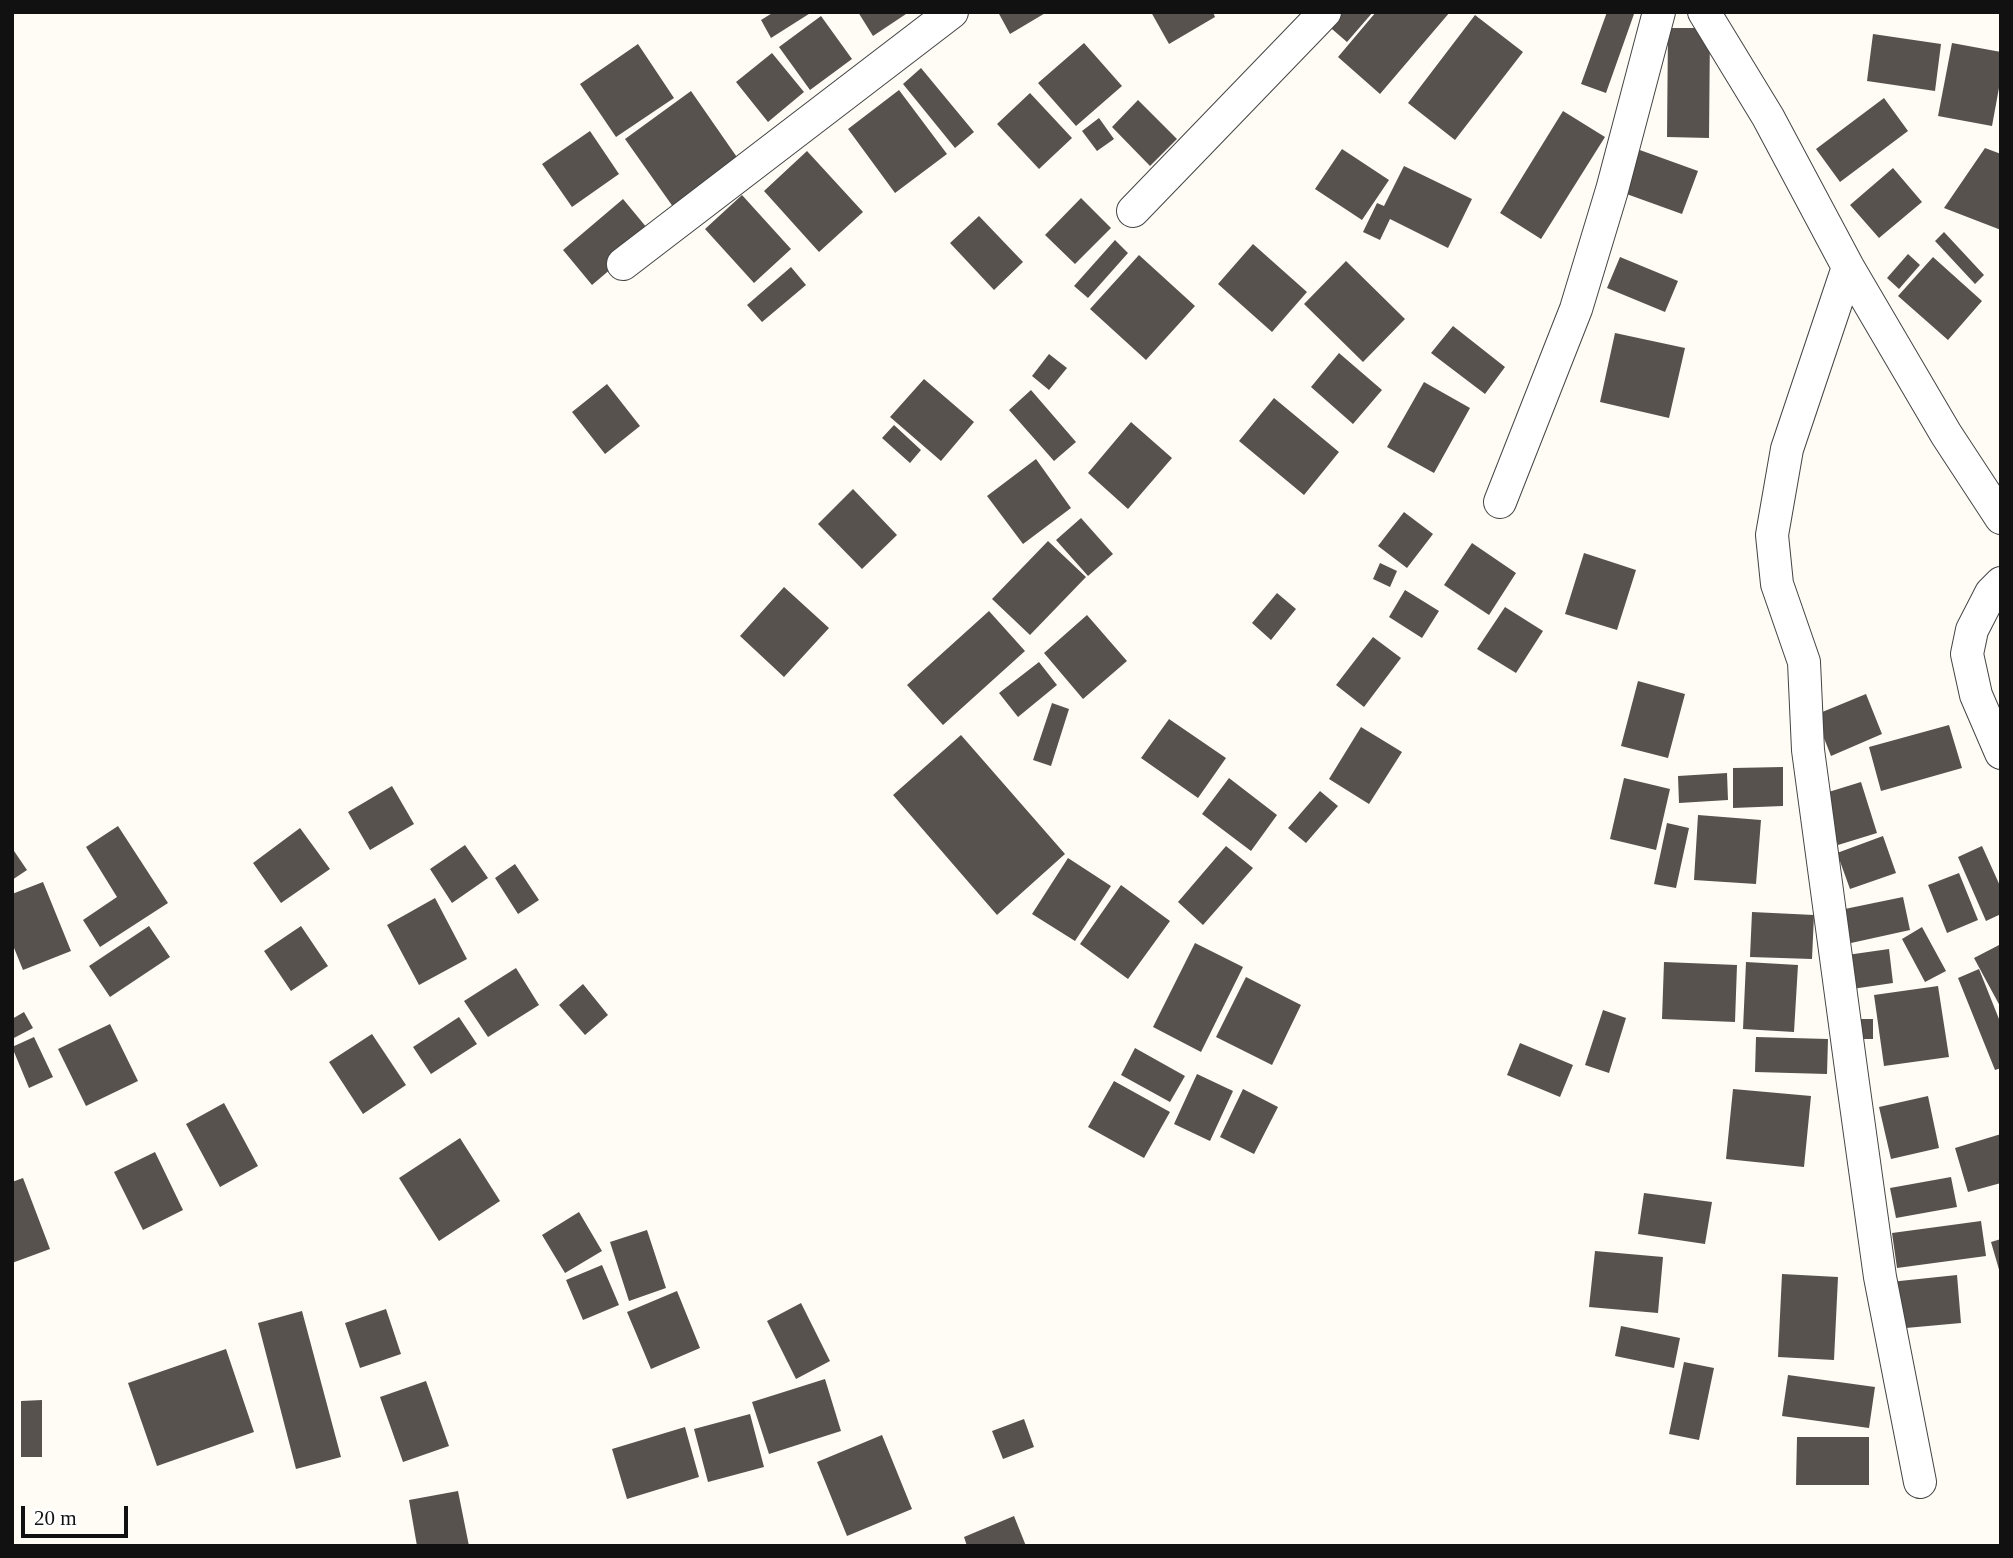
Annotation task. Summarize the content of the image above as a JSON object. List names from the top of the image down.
{
  "scale_bar": "20 m"
}
